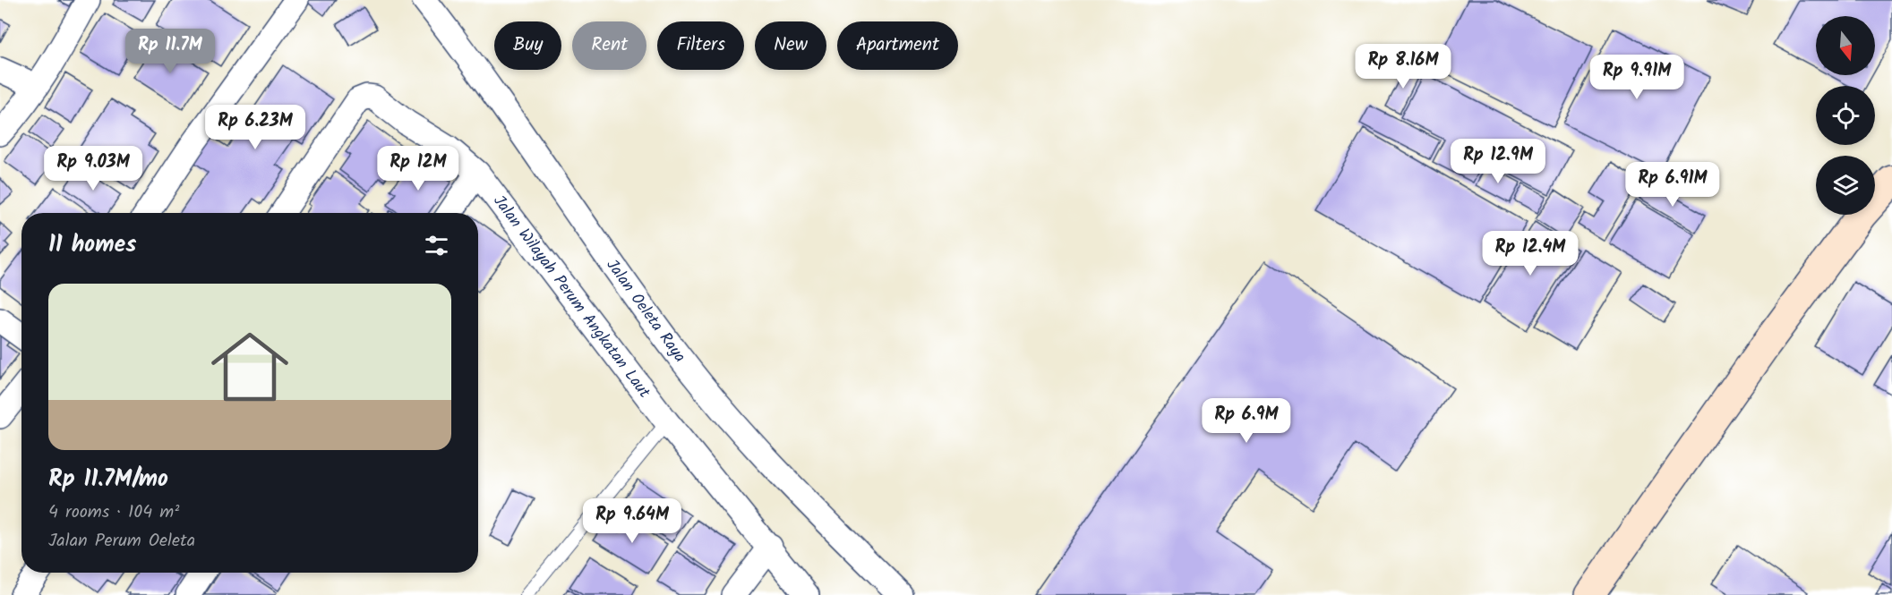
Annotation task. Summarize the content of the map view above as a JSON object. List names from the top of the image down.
{
  "streets": {
    "street": ["Jalan Wilayah Perum Angkatan Laut", "Jalan Oeleta Raya"]
  },
  "north": "bottom",
  "page": {
    "chip": [
      "Buy",
      "Rent",
      "Filters",
      "New",
      "Apartment"
    ],
    "price": [
      "Rp 11.7M",
      "Rp 8.16M",
      "Rp 9.91M",
      "Rp 6.23M",
      "Rp 12.9M",
      "Rp 9.03M",
      "Rp 12M",
      "Rp 6.91M",
      "Rp 12.4M",
      "Rp 6.9M",
      "Rp 9.64M"
    ],
    "heading": "11 homes",
    "list": [
      {
        "name": "Rp 11.7M/mo",
        "note": "4 rooms · 104 m² · Jalan Perum Oeleta"
      }
    ]
  }
}
